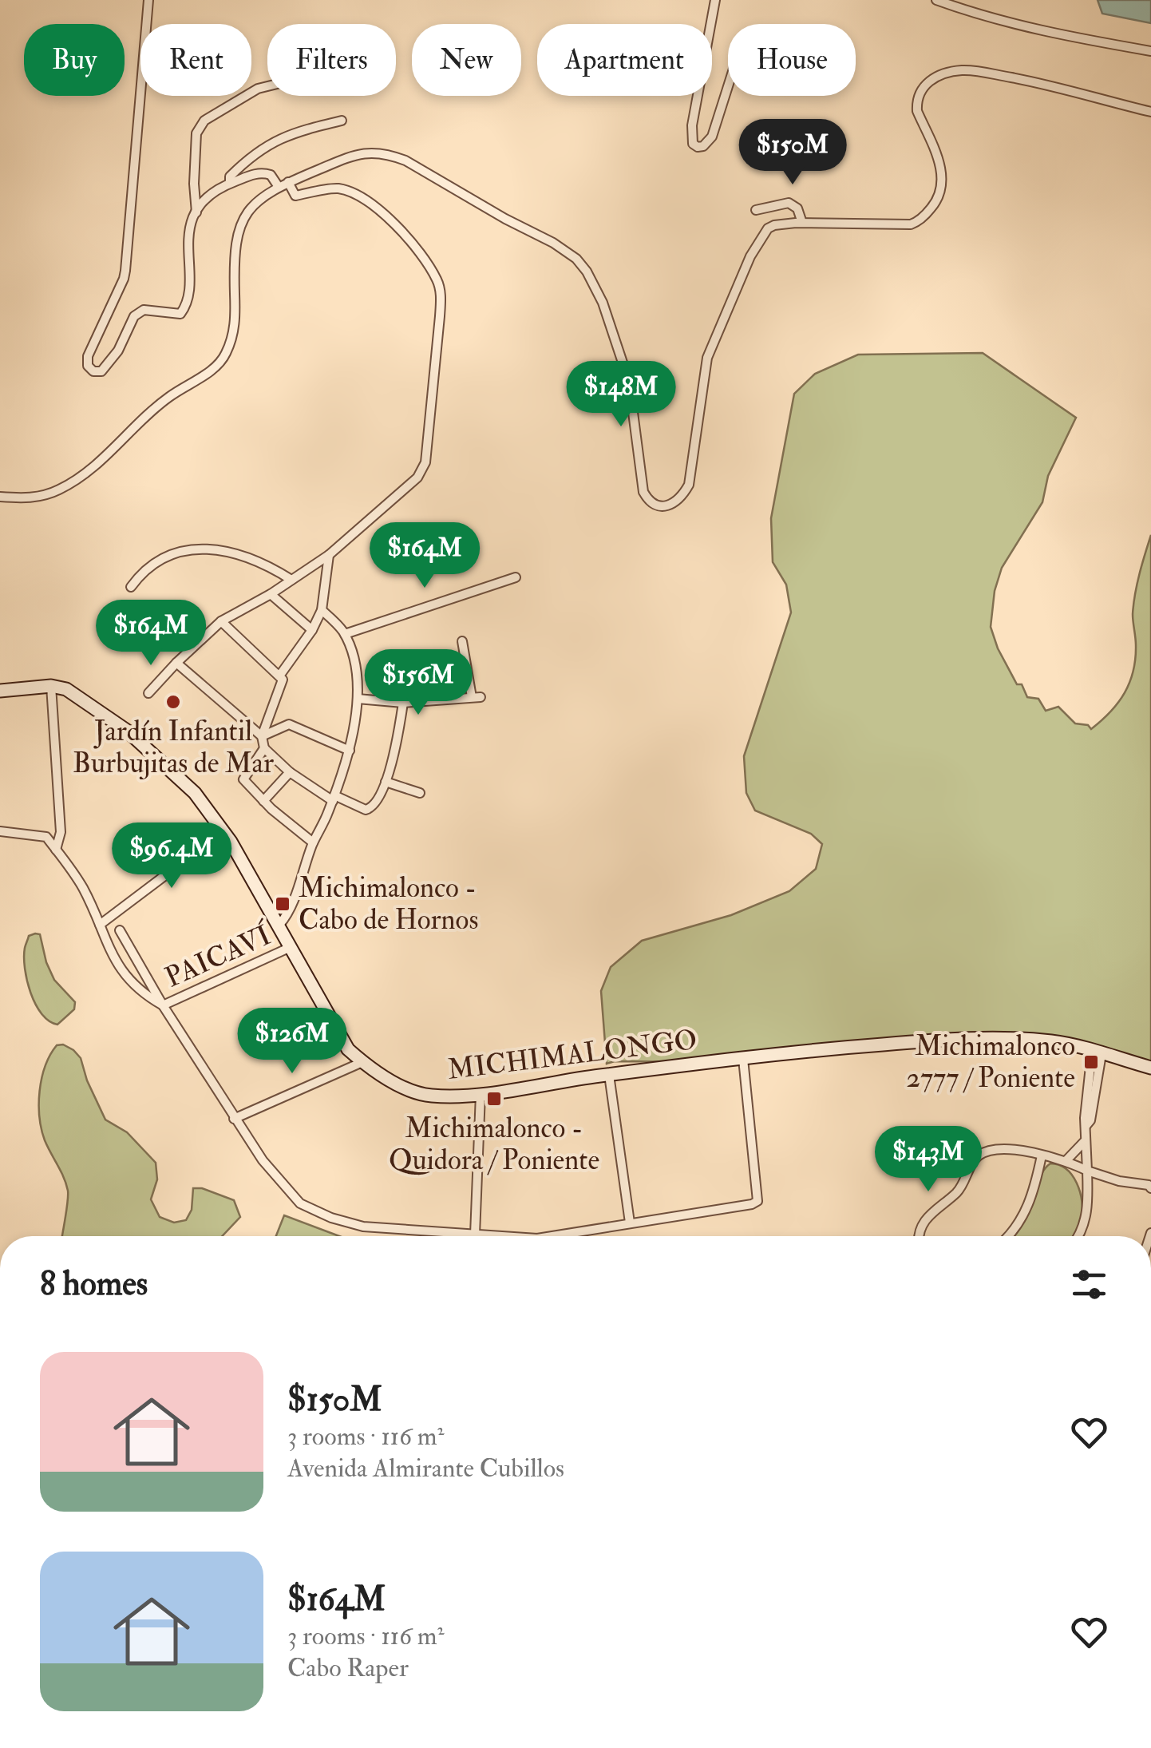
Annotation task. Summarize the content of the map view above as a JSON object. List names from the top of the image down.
{
  "streets": {
    "main road": ["MICHIMALONGO"],
    "street": ["PAICAVÍ"]
  },
  "crossings": [
    ["PAICAVÍ", "MICHIMALONGO"]
  ],
  "places": {
    "other": ["Jardín Infantil Burbujitas de Mar"],
    "transit": ["Michimalonco - Cabo de Hornos", "Michimalonco 2777 / Poniente", "Michimalonco - Quidora / Poniente"]
  },
  "page": {
    "chip": [
      "Buy",
      "Rent",
      "Filters",
      "New",
      "Apartment",
      "House"
    ],
    "price": [
      "$150M",
      "$148M",
      "$164M",
      "$164M",
      "$156M",
      "$96.4M",
      "$126M",
      "$143M"
    ],
    "heading": "8 homes",
    "list": [
      {
        "name": "$150M",
        "note": "3 rooms · 116 m² · Avenida Almirante Cubillos"
      },
      {
        "name": "$164M",
        "note": "3 rooms · 116 m² · Cabo Raper"
      }
    ]
  }
}
